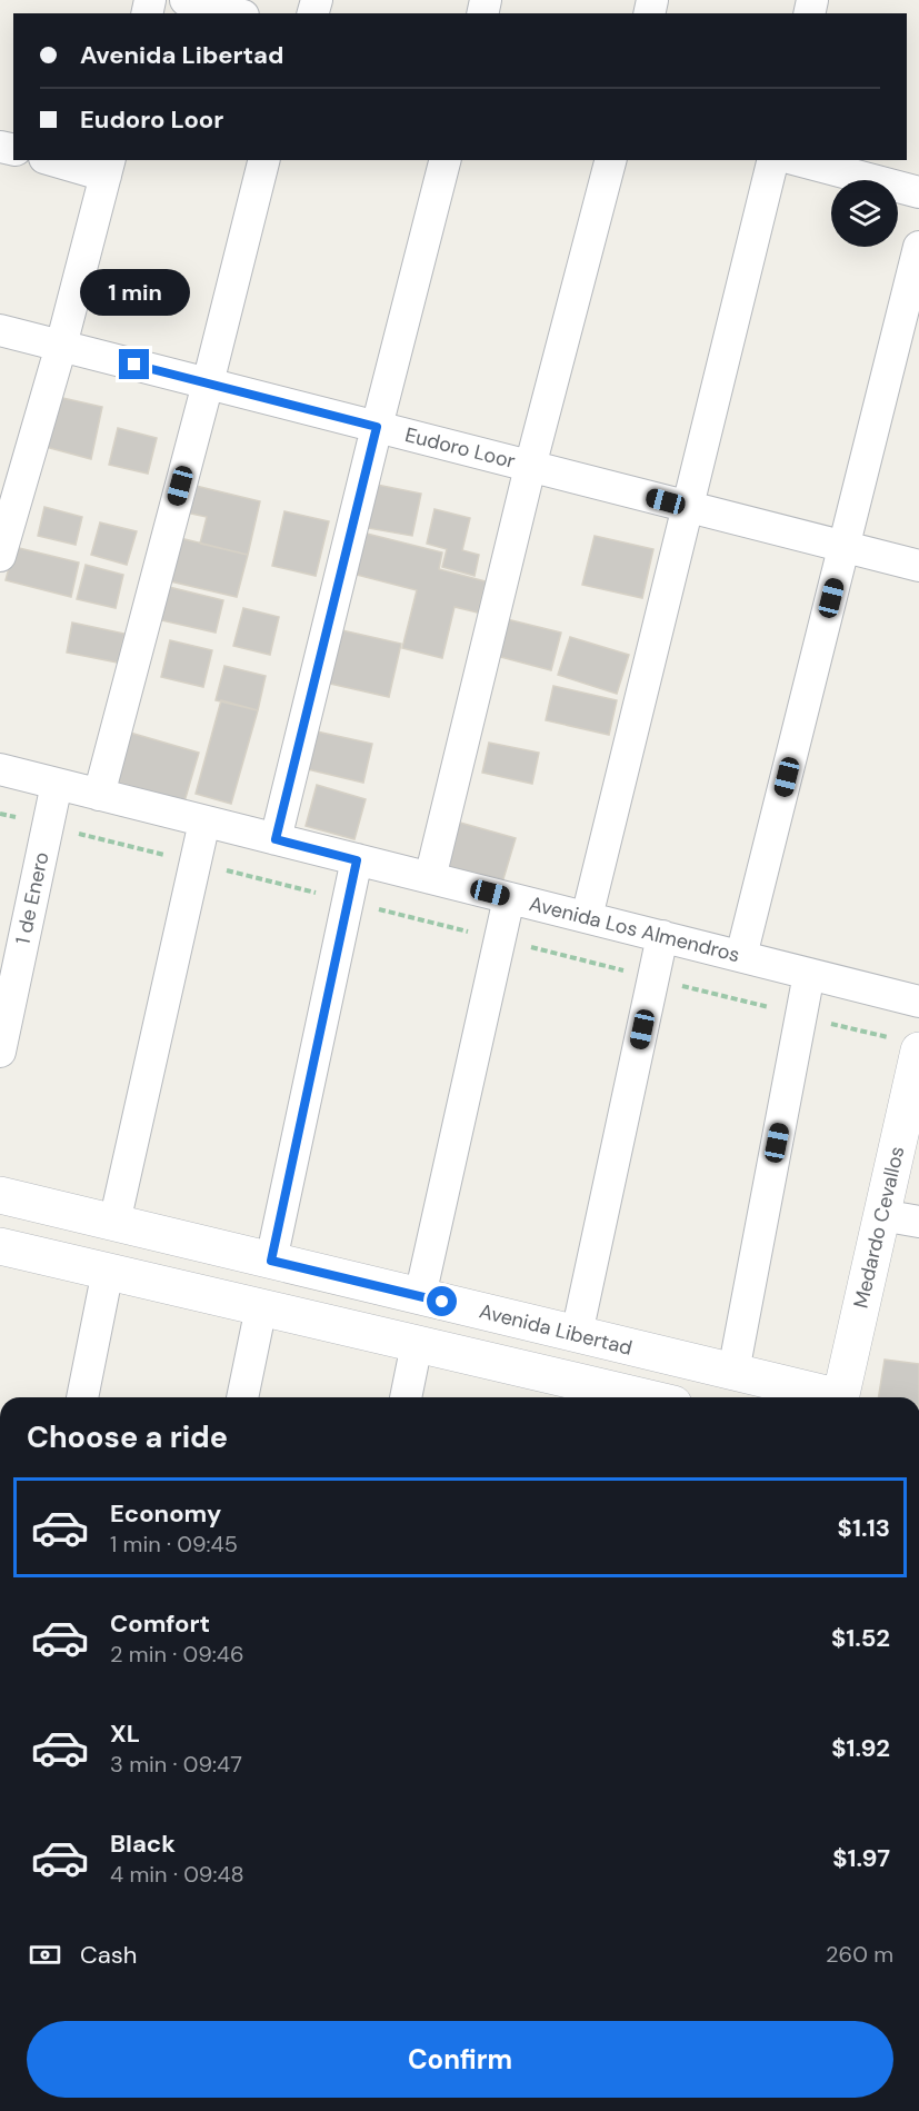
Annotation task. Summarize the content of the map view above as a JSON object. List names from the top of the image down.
{
  "streets": {
    "street": [
      "Eudoro Loor",
      "1 de Enero",
      "Avenida Los Almendros",
      "Medardo Cevallos",
      "Avenida Libertad"
    ]
  },
  "crossings": [
    ["1 de Enero", "Avenida Los Almendros"]
  ],
  "page": {
    "banner": ["Avenida Libertad", "Eudoro Loor"],
    "bubble": "1 min",
    "heading": "Choose a ride",
    "list": [
      {
        "name": "Economy",
        "note": "1 min · 09:45",
        "value": "$1.13"
      },
      {
        "name": "Comfort",
        "note": "2 min · 09:46",
        "value": "$1.52"
      },
      {
        "name": "XL",
        "note": "3 min · 09:47",
        "value": "$1.92"
      },
      {
        "name": "Black",
        "note": "4 min · 09:48",
        "value": "$1.97"
      }
    ],
    "pay": ["Cash", "260 m"],
    "buttons": "Confirm"
  }
}
